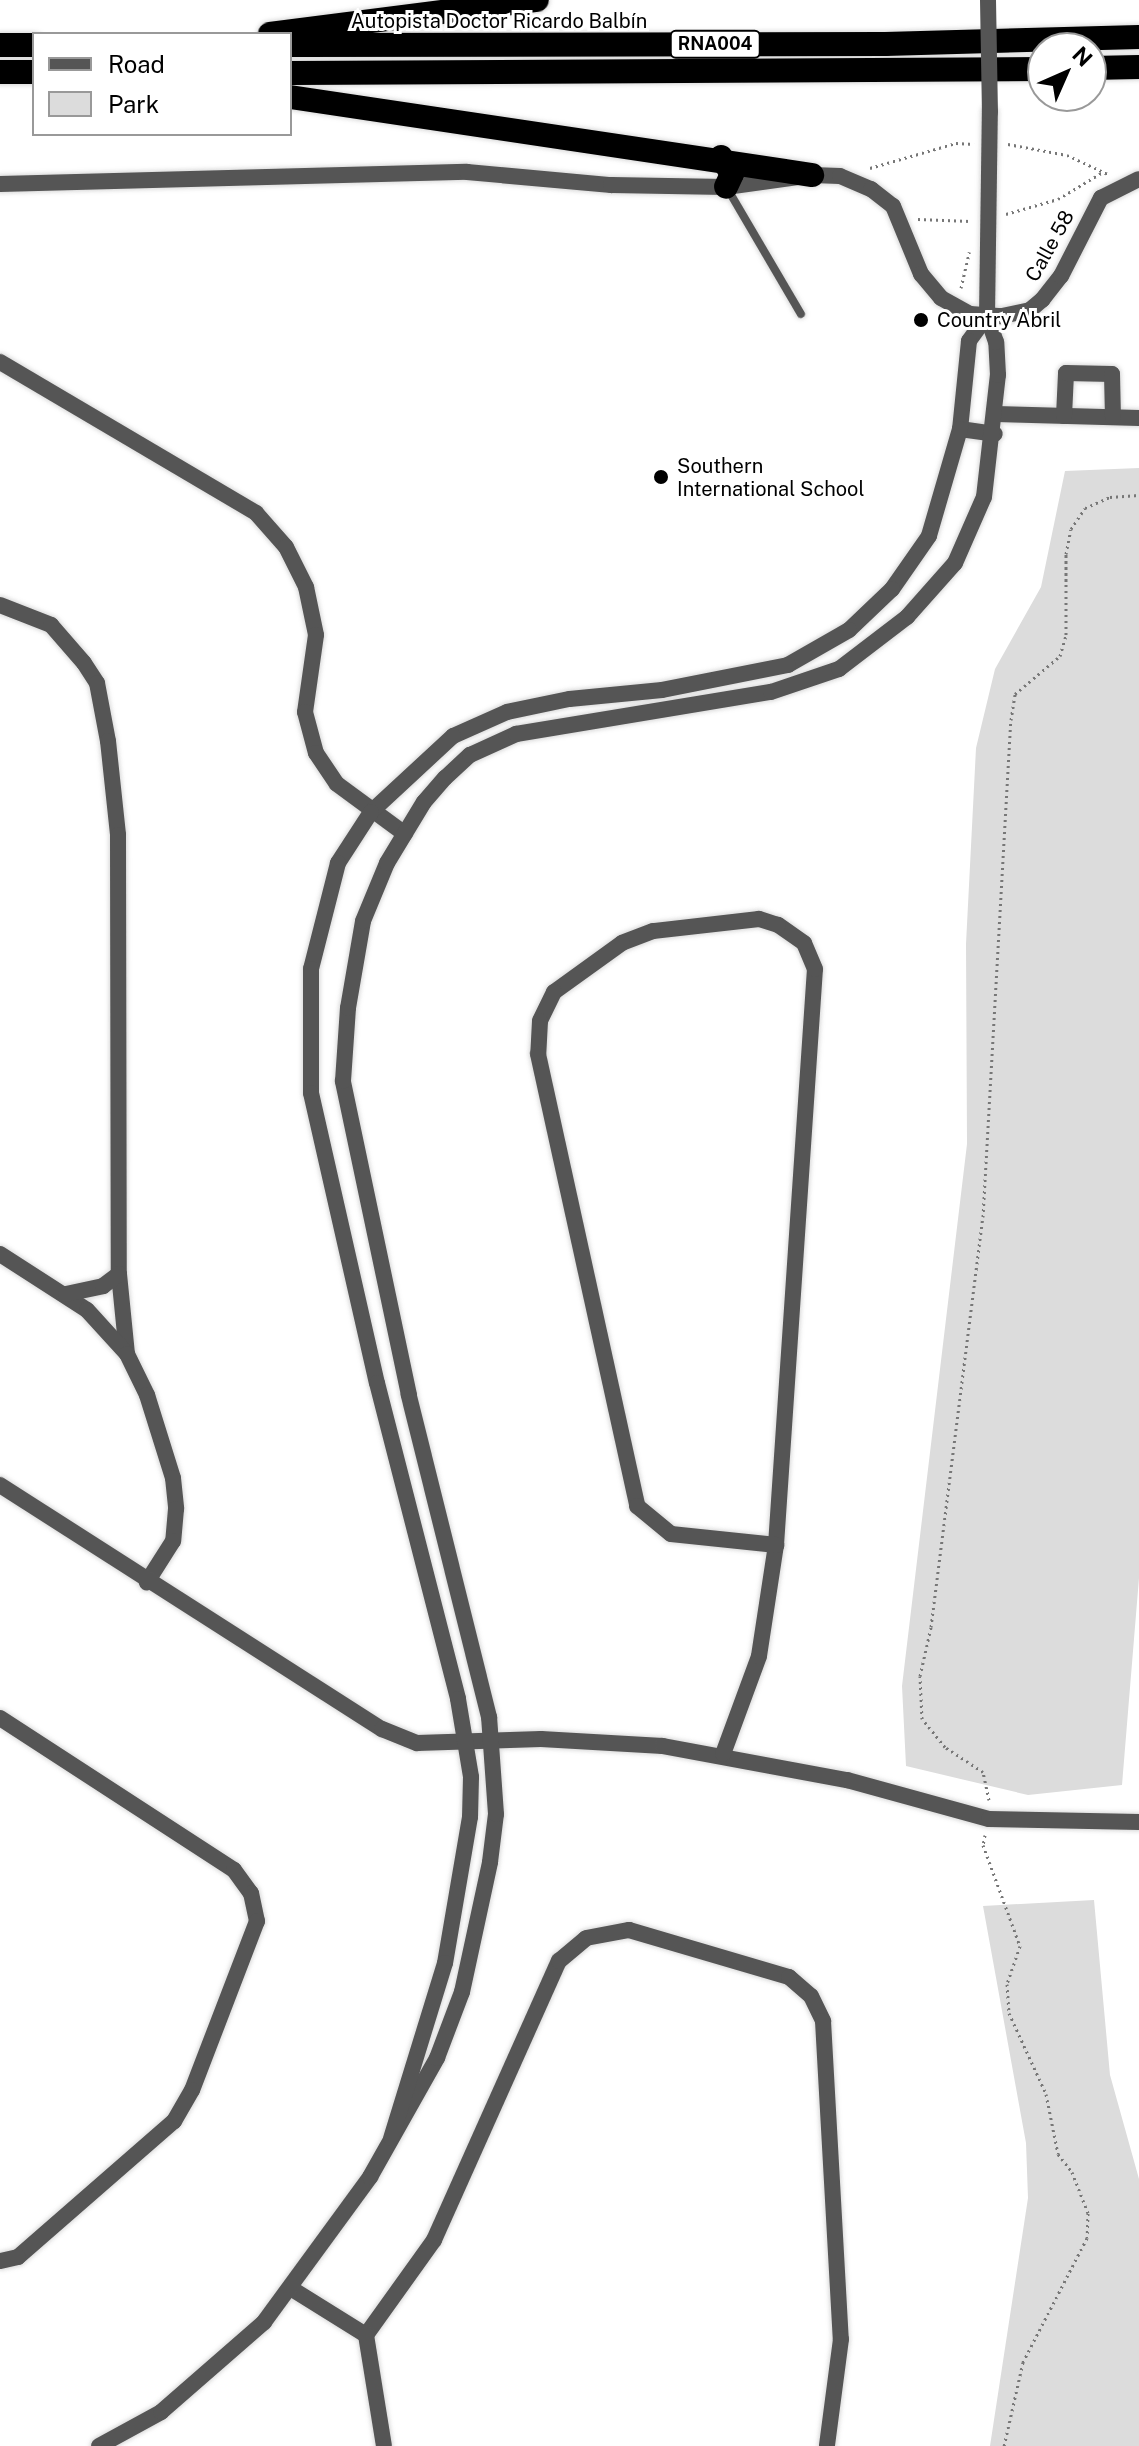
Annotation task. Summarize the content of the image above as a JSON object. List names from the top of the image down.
{
  "streets": {
    "highway": ["Autopista Doctor Ricardo Balbín", "RNA004"],
    "street": ["Calle 58"]
  },
  "places": ["Country Abril", "Southern International School"],
  "legend": ["Road", "Park"],
  "north": "top right"
}
